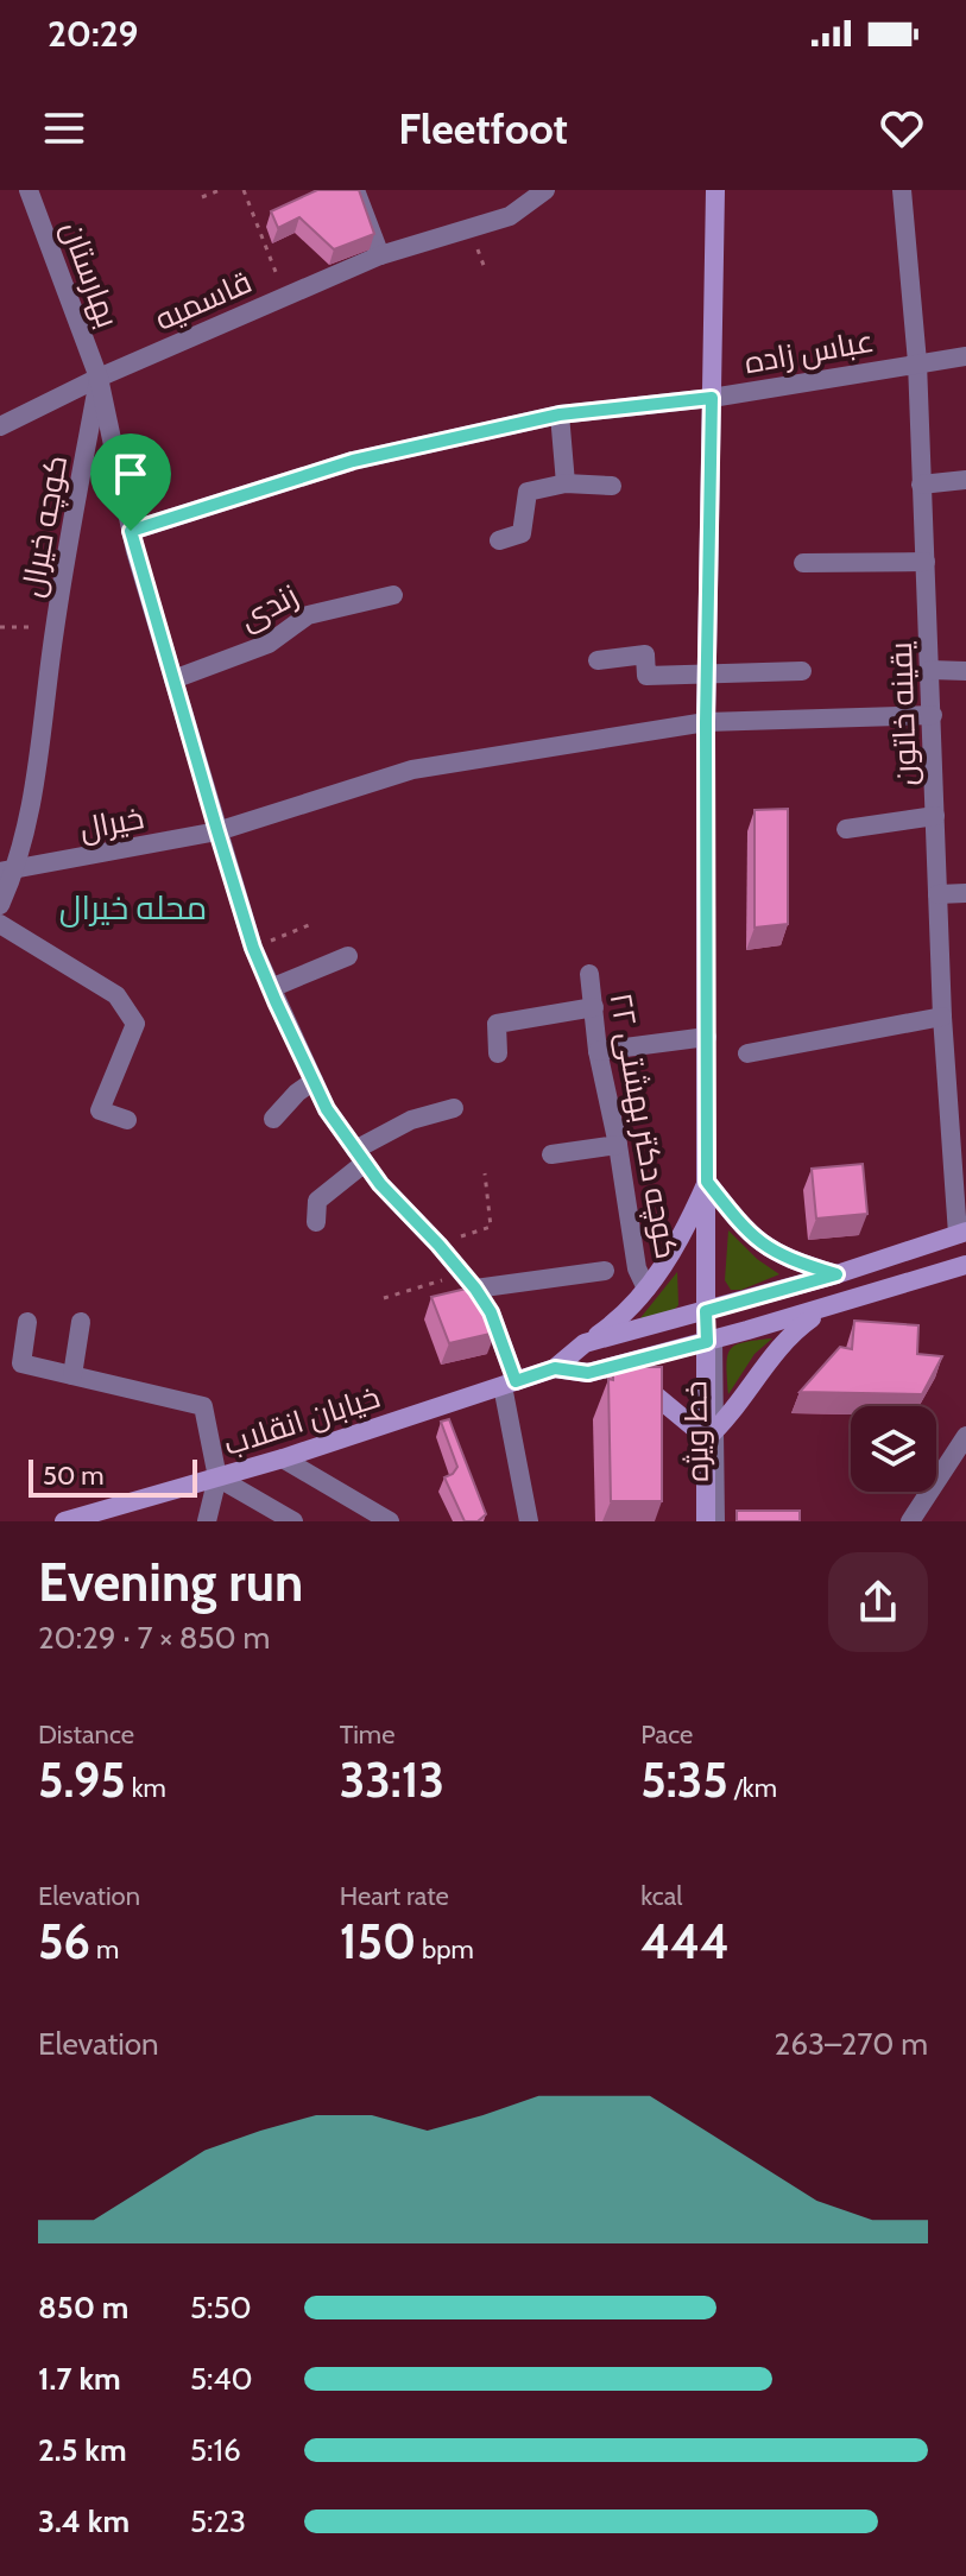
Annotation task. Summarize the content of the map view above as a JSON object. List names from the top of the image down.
{
  "streets": {
    "main road": ["خیابان انقلاب"],
    "street": [
      "بهارستان",
      "قاسمیه",
      "عباس زاده",
      "کوچه خیرال",
      "زندی",
      "یقینه خاتون",
      "خیرال",
      "کوچه دکتر بهشتی ۲۲"
    ],
    "lane": ["خط ویژه"]
  },
  "crossings": [
    ["بهارستان", "قاسمیه"],
    ["بهارستان", "عباس زاده"],
    ["بهارستان", "کوچه خیرال"],
    ["بهارستان", "زندی"],
    ["بهارستان", "خیرال"],
    ["بهارستان", "خیابان انقلاب"],
    ["قاسمیه", "کوچه خیرال"],
    ["عباس زاده", "یقینه خاتون"],
    ["کوچه خیرال", "خیرال"],
    ["یقینه خاتون", "خیرال"]
  ],
  "districts": ["محله خیرال"],
  "scale_bar": "50 m",
  "page": {
    "status": "20:29",
    "header": "Fleetfoot",
    "scale": "50 m",
    "heading": ["Evening run", "20:29 · 7 × 850 m"],
    "stats": [
      ["Distance", "5.95 km"],
      ["Time", "33:13"],
      ["Pace", "5:35 /km"],
      ["Elevation", "56 m"],
      ["Heart rate", "150 bpm"],
      ["kcal", "444"]
    ],
    "chart": ["Elevation", "263–270 m"],
    "list": [
      {
        "name": "850 m",
        "note": "5:50"
      },
      {
        "name": "1.7 km",
        "note": "5:40"
      },
      {
        "name": "2.5 km",
        "note": "5:16"
      },
      {
        "name": "3.4 km",
        "note": "5:23"
      }
    ]
  }
}
